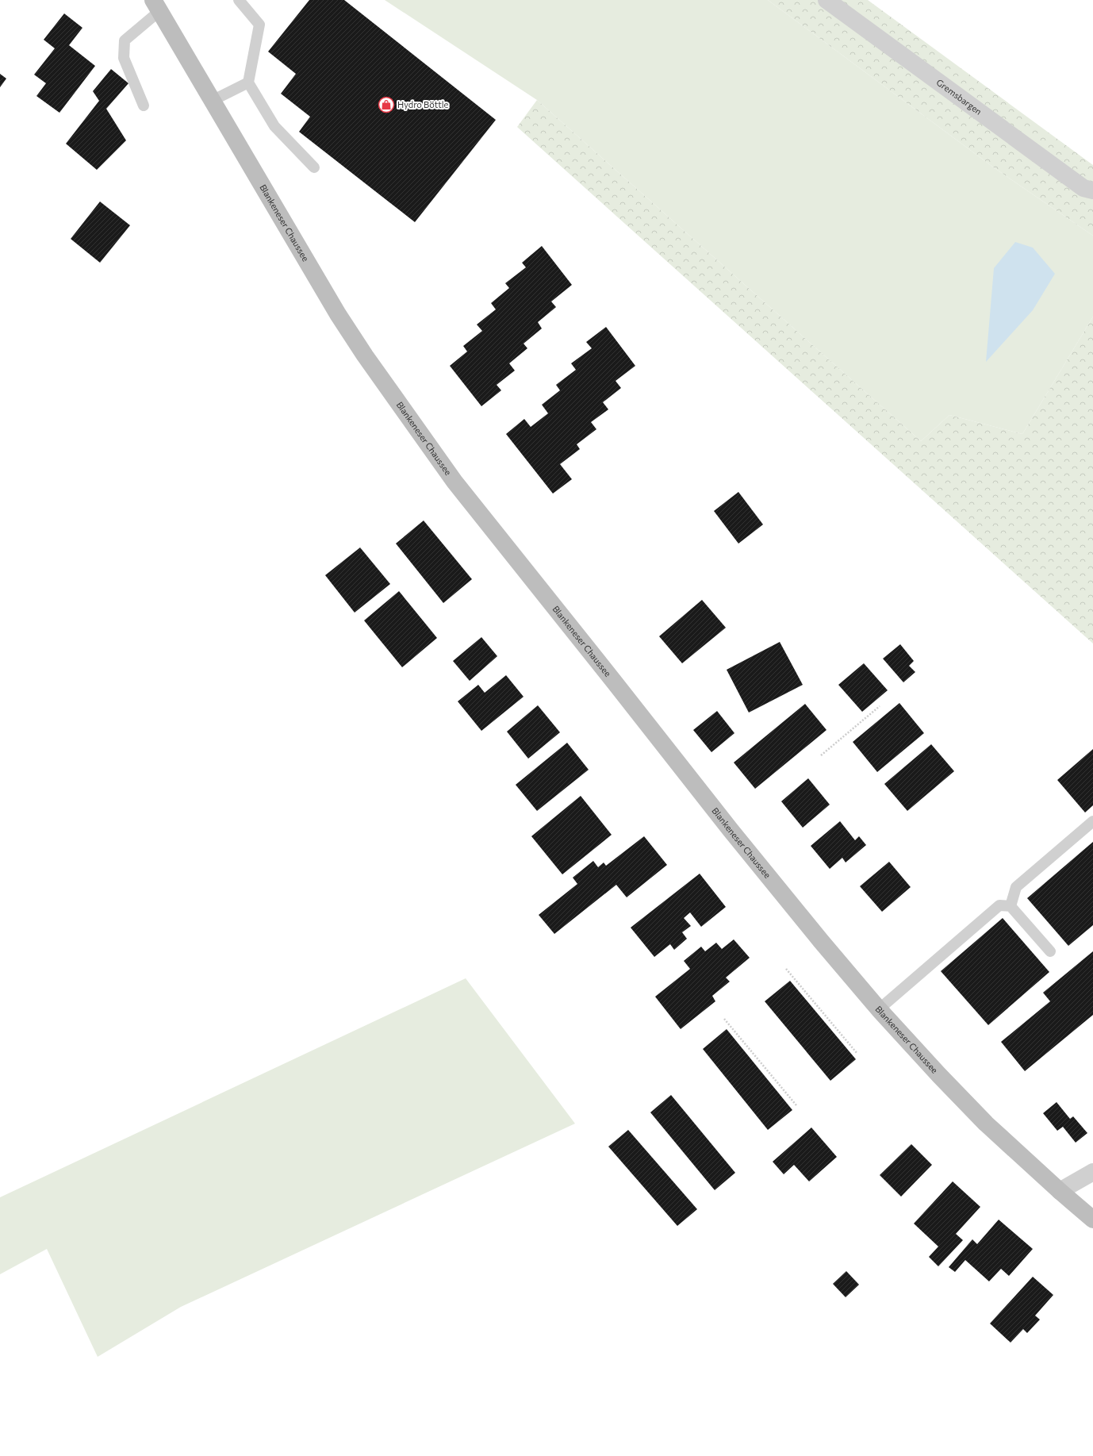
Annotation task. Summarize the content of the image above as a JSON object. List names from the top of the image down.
{
  "streets": {
    "main road": ["Blankeneser Chaussee"],
    "street": ["Gremsbargen"]
  },
  "places": {
    "shop": ["Hydro Böttle"]
  }
}
